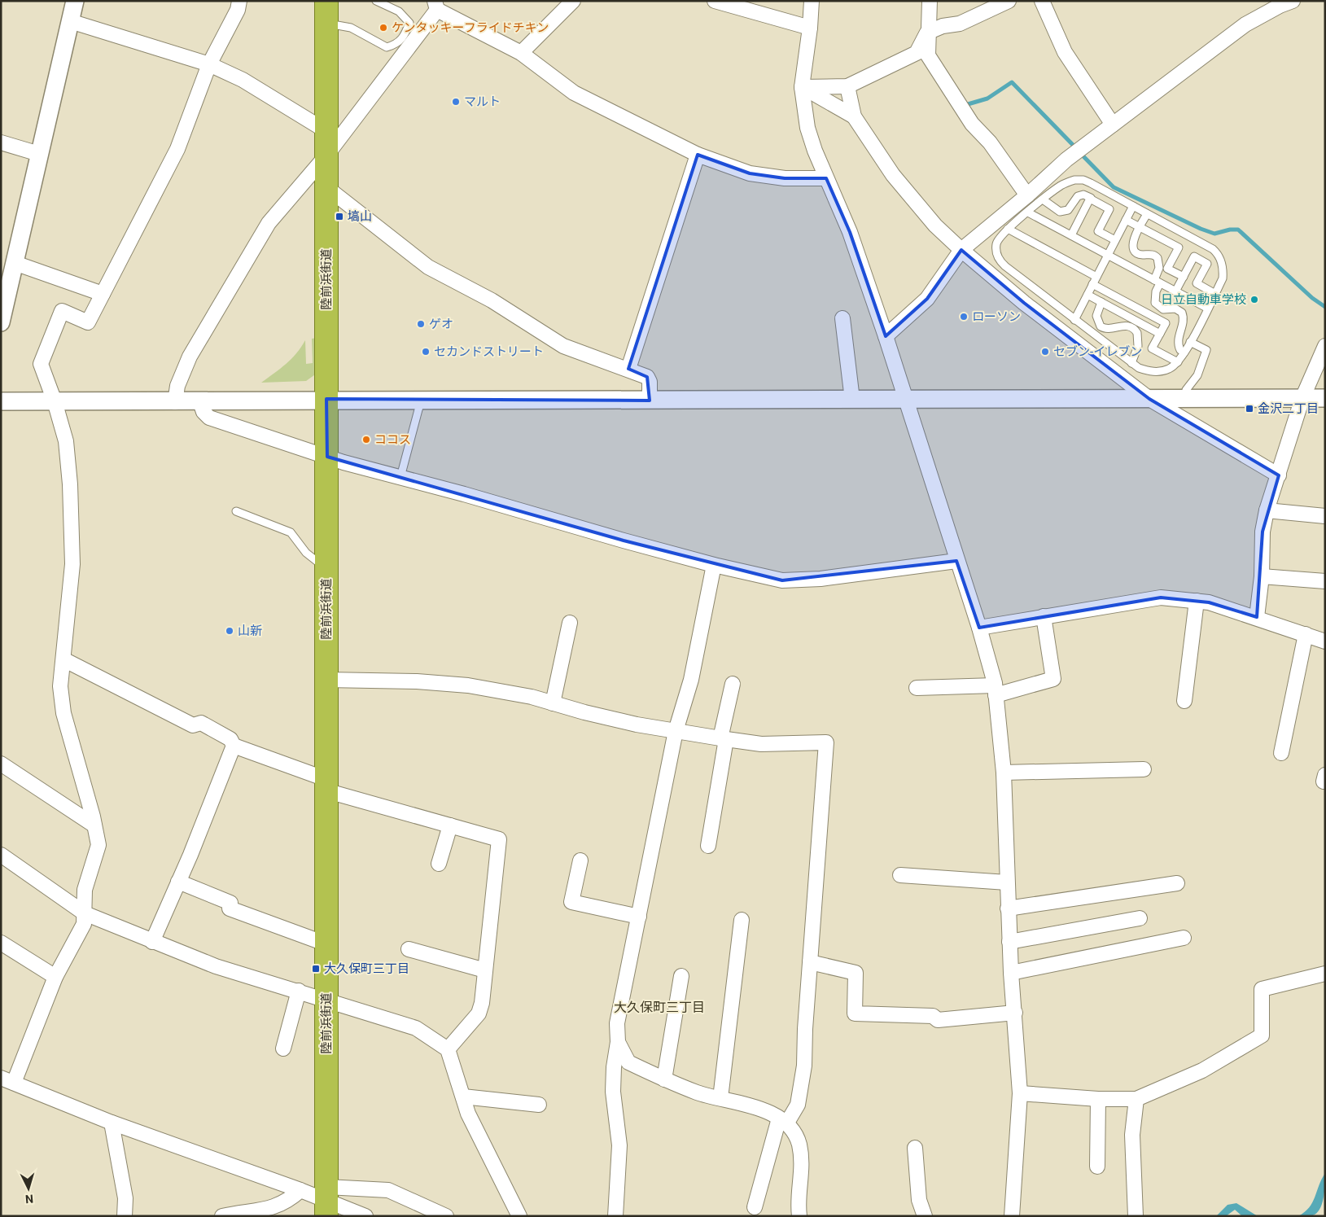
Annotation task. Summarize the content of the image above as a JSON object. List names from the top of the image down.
{
  "streets": {
    "highway": ["陸前浜街道"]
  },
  "districts": ["大久保町三丁目"],
  "places": {
    "other": [
      "ケンタッキーフライドチキン",
      "マルト",
      "日立自動車学校",
      "ローソン",
      "ゲオ",
      "セカンドストリート",
      "セブン-イレブン",
      "ココス",
      "山新"
    ],
    "transit": ["塙山", "金沢二丁目", "大久保町三丁目"]
  },
  "north": "bottom"
}
